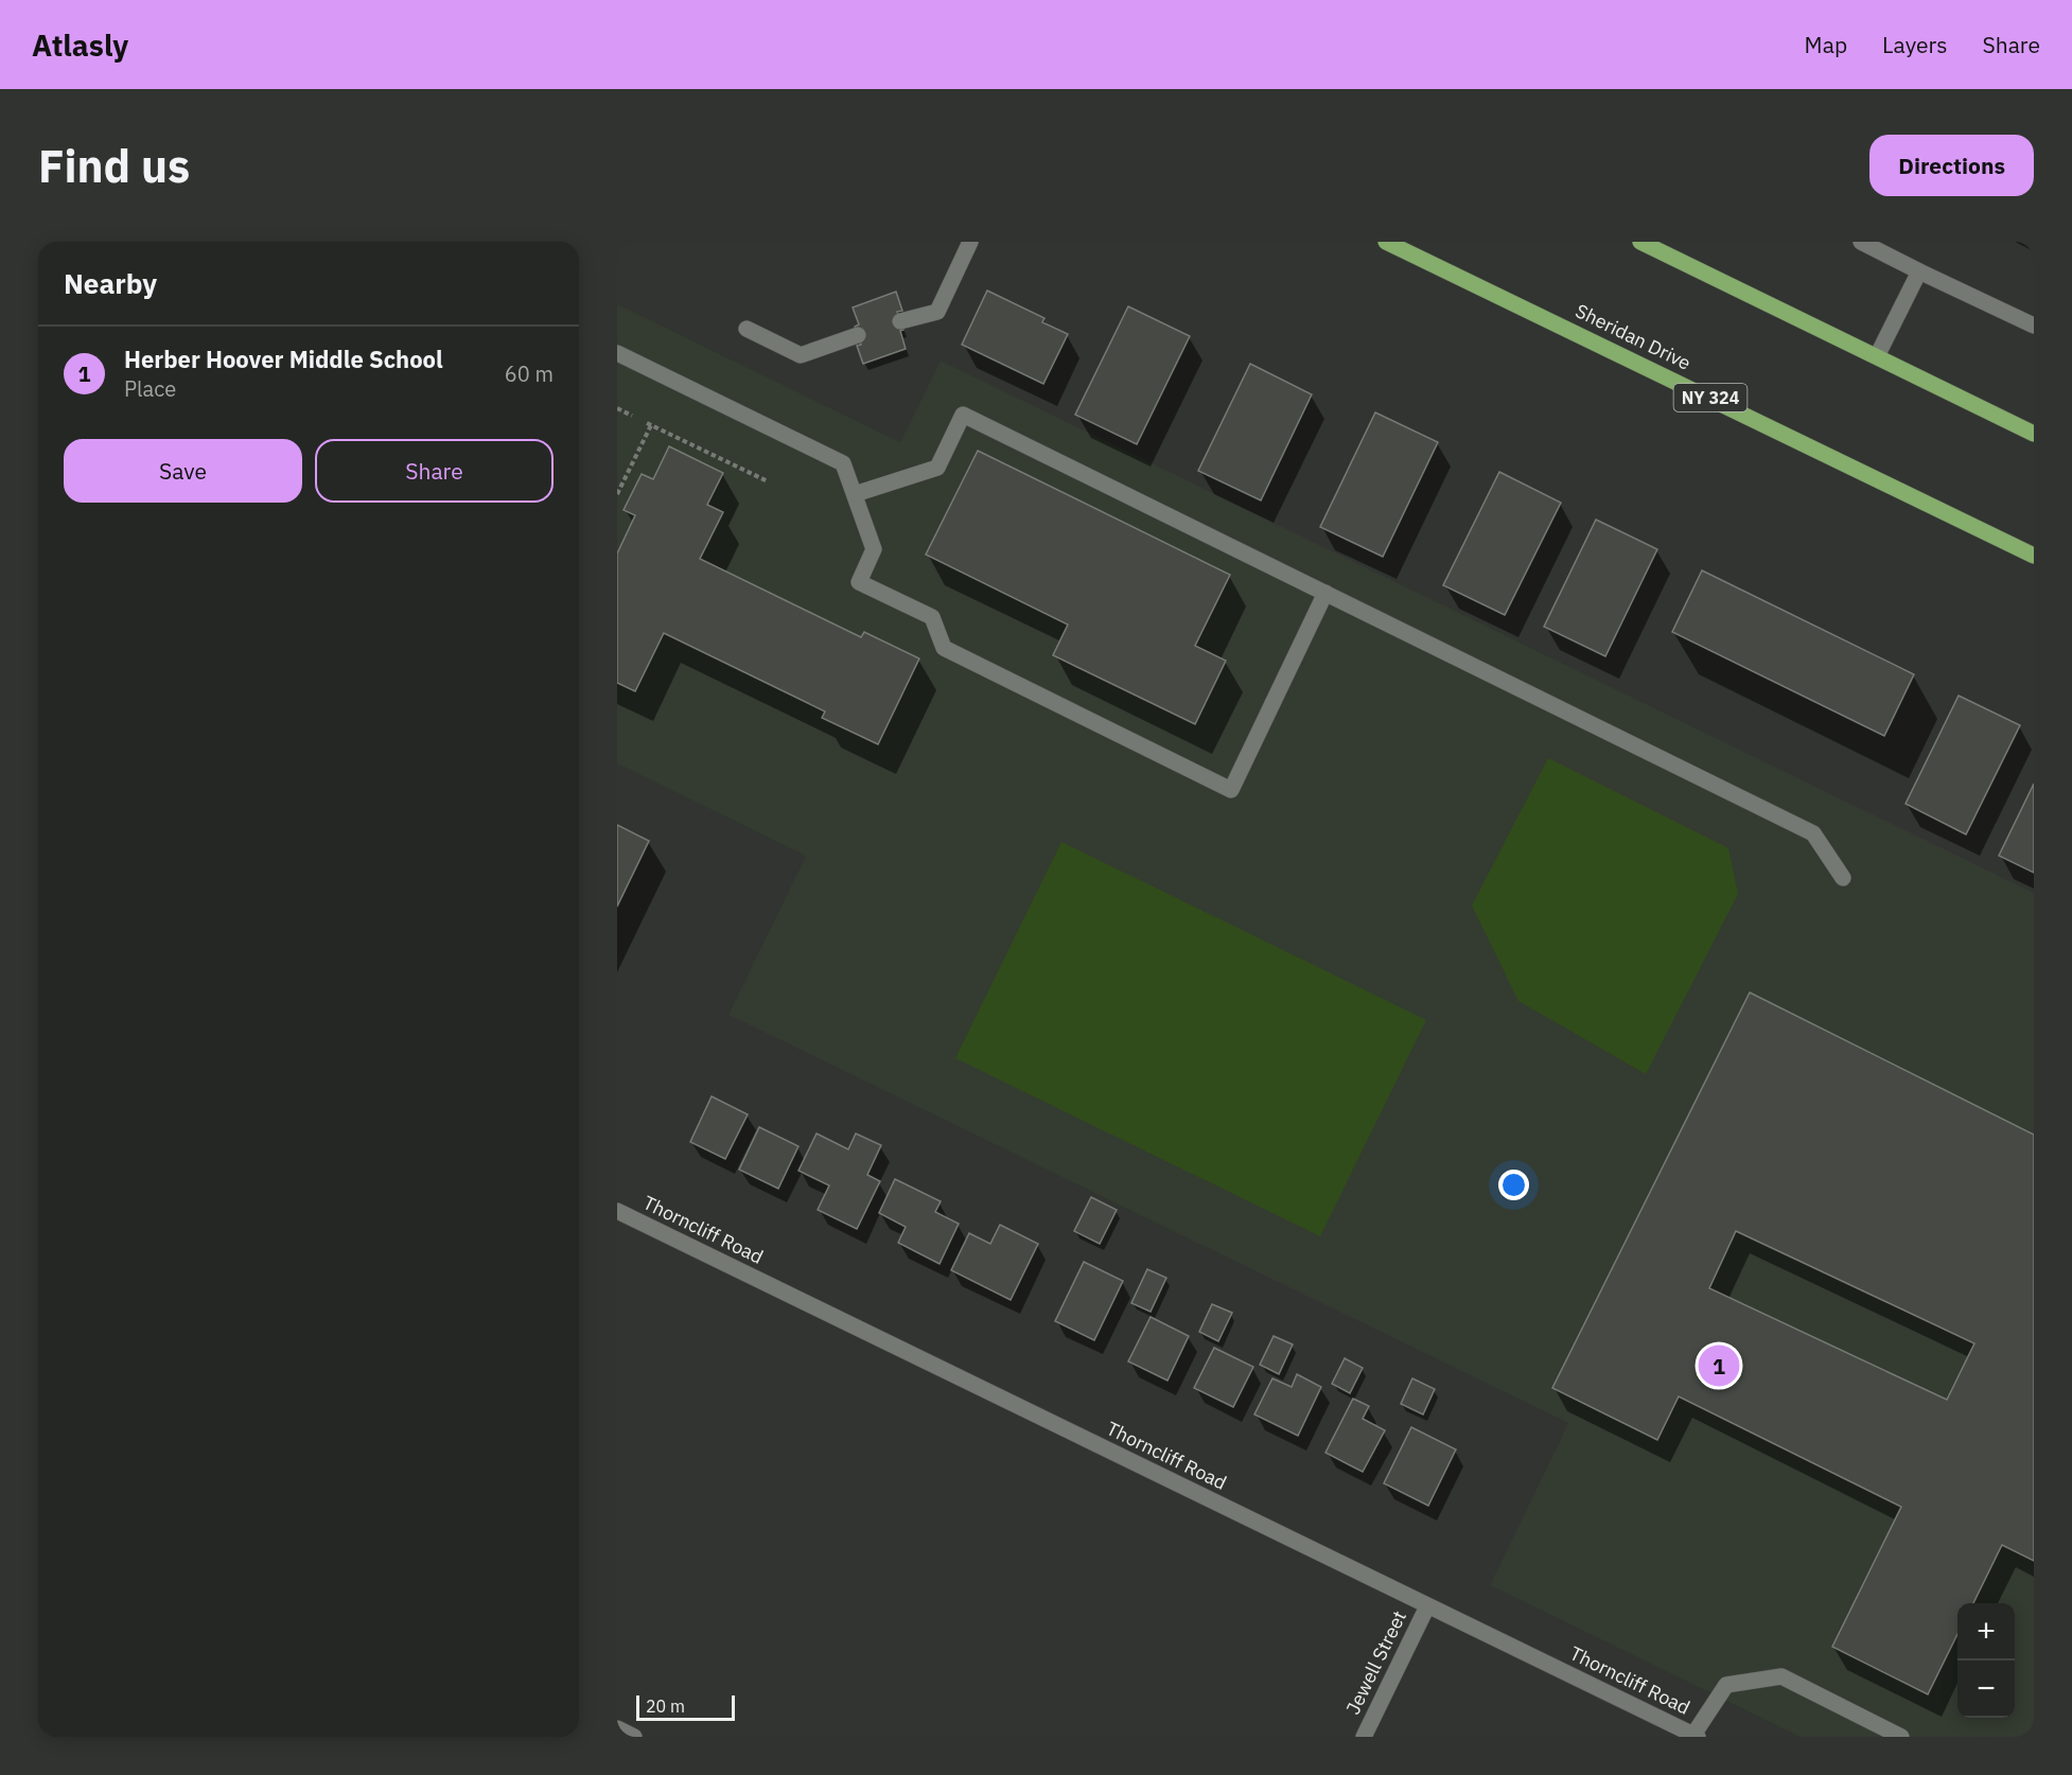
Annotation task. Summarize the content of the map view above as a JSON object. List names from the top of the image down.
{
  "streets": {
    "main road": ["Sheridan Drive", "NY 324"],
    "street": ["Thorncliff Road", "Jewell Street"]
  },
  "crossings": [
    ["Thorncliff Road", "Jewell Street"]
  ],
  "scale_bar": "20 m",
  "page": {
    "header": "Atlasly",
    "nav": ["Map", "Layers", "Share"],
    "buttons": [
      "Directions",
      ["Save", "Share"]
    ],
    "title": "Find us",
    "heading": "Nearby",
    "list": [
      {
        "mark": "1",
        "name": "Herber Hoover Middle School",
        "note": "Place",
        "value": "60 m"
      }
    ],
    "pins": "1",
    "map_buttons": ["+", "−"],
    "scale": "20 m"
  }
}
